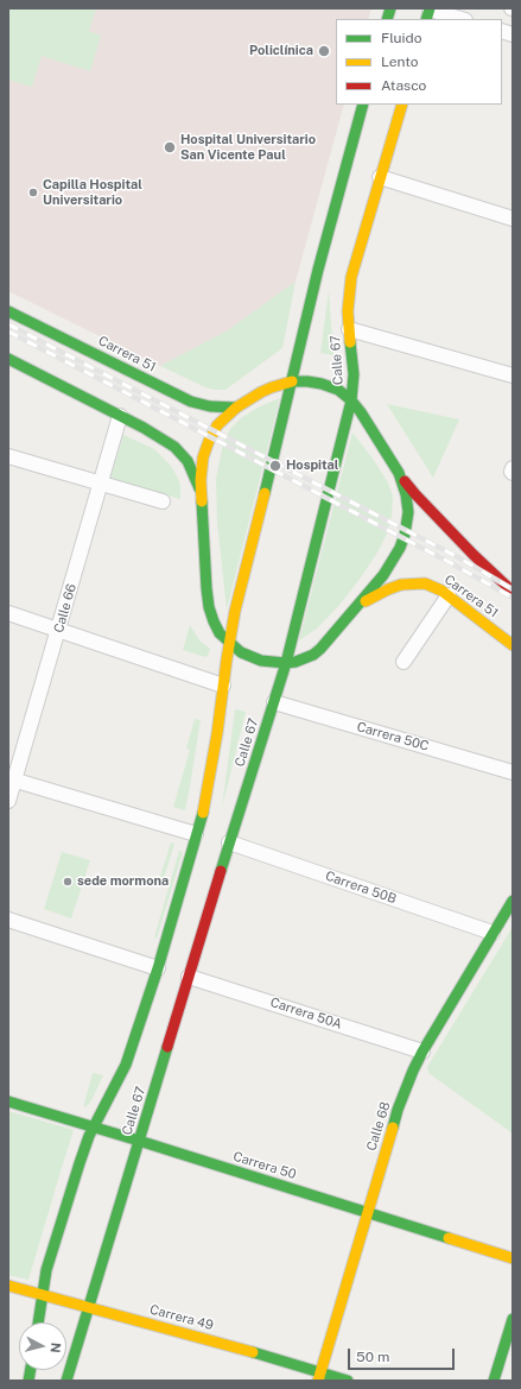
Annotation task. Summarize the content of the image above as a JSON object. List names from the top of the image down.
{
  "streets": {
    "main road": [
      "Carrera 51",
      "Calle 67",
      "Calle 68",
      "Carrera 50",
      "Carrera 49"
    ],
    "street": [
      "Calle 66",
      "Carrera 50C",
      "Carrera 50B",
      "Carrera 50A"
    ]
  },
  "crossings": [
    ["Calle 67", "Carrera 50C"],
    ["Calle 67", "Carrera 50B"],
    ["Calle 67", "Carrera 50A"],
    ["Calle 67", "Carrera 50"],
    ["Calle 67", "Carrera 49"],
    ["Carrera 50B", "Calle 68"],
    ["Carrera 50A", "Calle 68"],
    ["Calle 68", "Carrera 50"],
    ["Calle 68", "Carrera 49"]
  ],
  "places": [
    "Policlínica",
    "Hospital Universitario San Vicente Paul",
    "Capilla Hospital Universitario",
    "Hospital",
    "sede mormona"
  ],
  "legend": ["Fluido", "Lento", "Atasco"],
  "scale_bar": "50 m",
  "north": "right"
}
